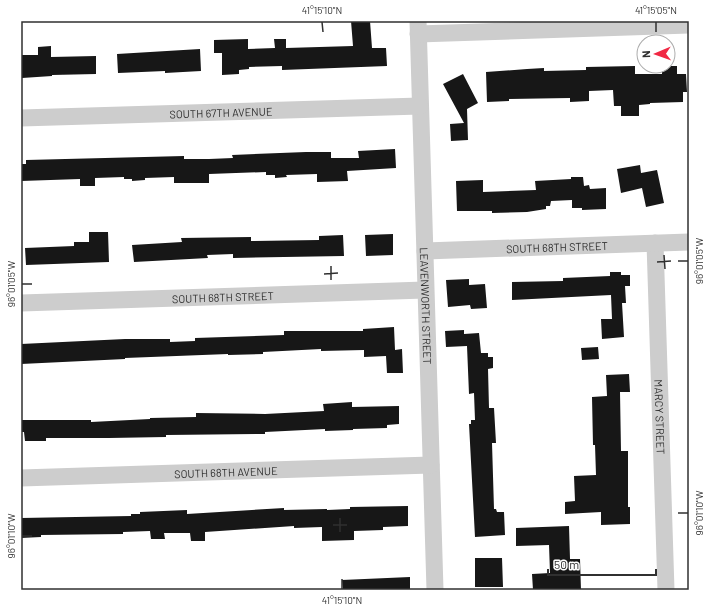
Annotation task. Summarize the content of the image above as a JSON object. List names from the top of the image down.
{
  "streets": {
    "street": [
      "SOUTH 67TH AVENUE",
      "SOUTH 68TH STREET",
      "LEAVENWORTH STREET",
      "MARCY STREET",
      "SOUTH 68TH AVENUE"
    ]
  },
  "crossings": [
    ["SOUTH 67TH AVENUE", "LEAVENWORTH STREET"],
    ["SOUTH 68TH STREET", "LEAVENWORTH STREET"],
    ["SOUTH 68TH STREET", "MARCY STREET"],
    ["LEAVENWORTH STREET", "SOUTH 68TH AVENUE"]
  ],
  "scale_bar": "50 m",
  "north": "left",
  "coordinates": [
    "41°15'10\"N",
    "41°15'05\"N",
    "96°01'05\"W",
    "96°01'10\"W"
  ]
}
